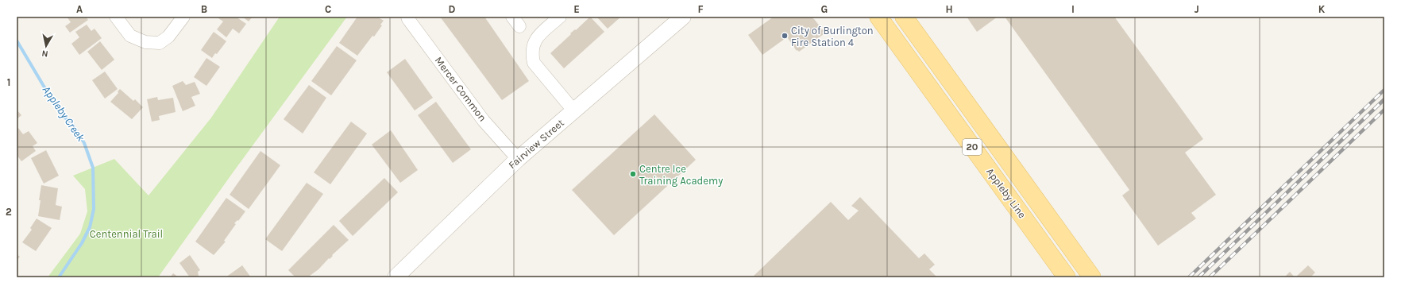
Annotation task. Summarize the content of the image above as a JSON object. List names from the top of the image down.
{
  "streets": {
    "main road": ["20", "Appleby Line"],
    "street": ["Mercer Common", "Fairview Street"]
  },
  "crossings": [
    ["Mercer Common", "Fairview Street"]
  ],
  "water": ["Appleby Creek"],
  "parks": ["Centennial Trail"],
  "places": ["City of Burlington Fire Station 4", "Centre Ice Training Academy"],
  "north": "bottom",
  "grid": {
    "columns": [
      "A",
      "B",
      "C",
      "D",
      "E",
      "F",
      "G",
      "H",
      "I",
      "J",
      "K"
    ],
    "rows": ["1", "2"]
  }
}
